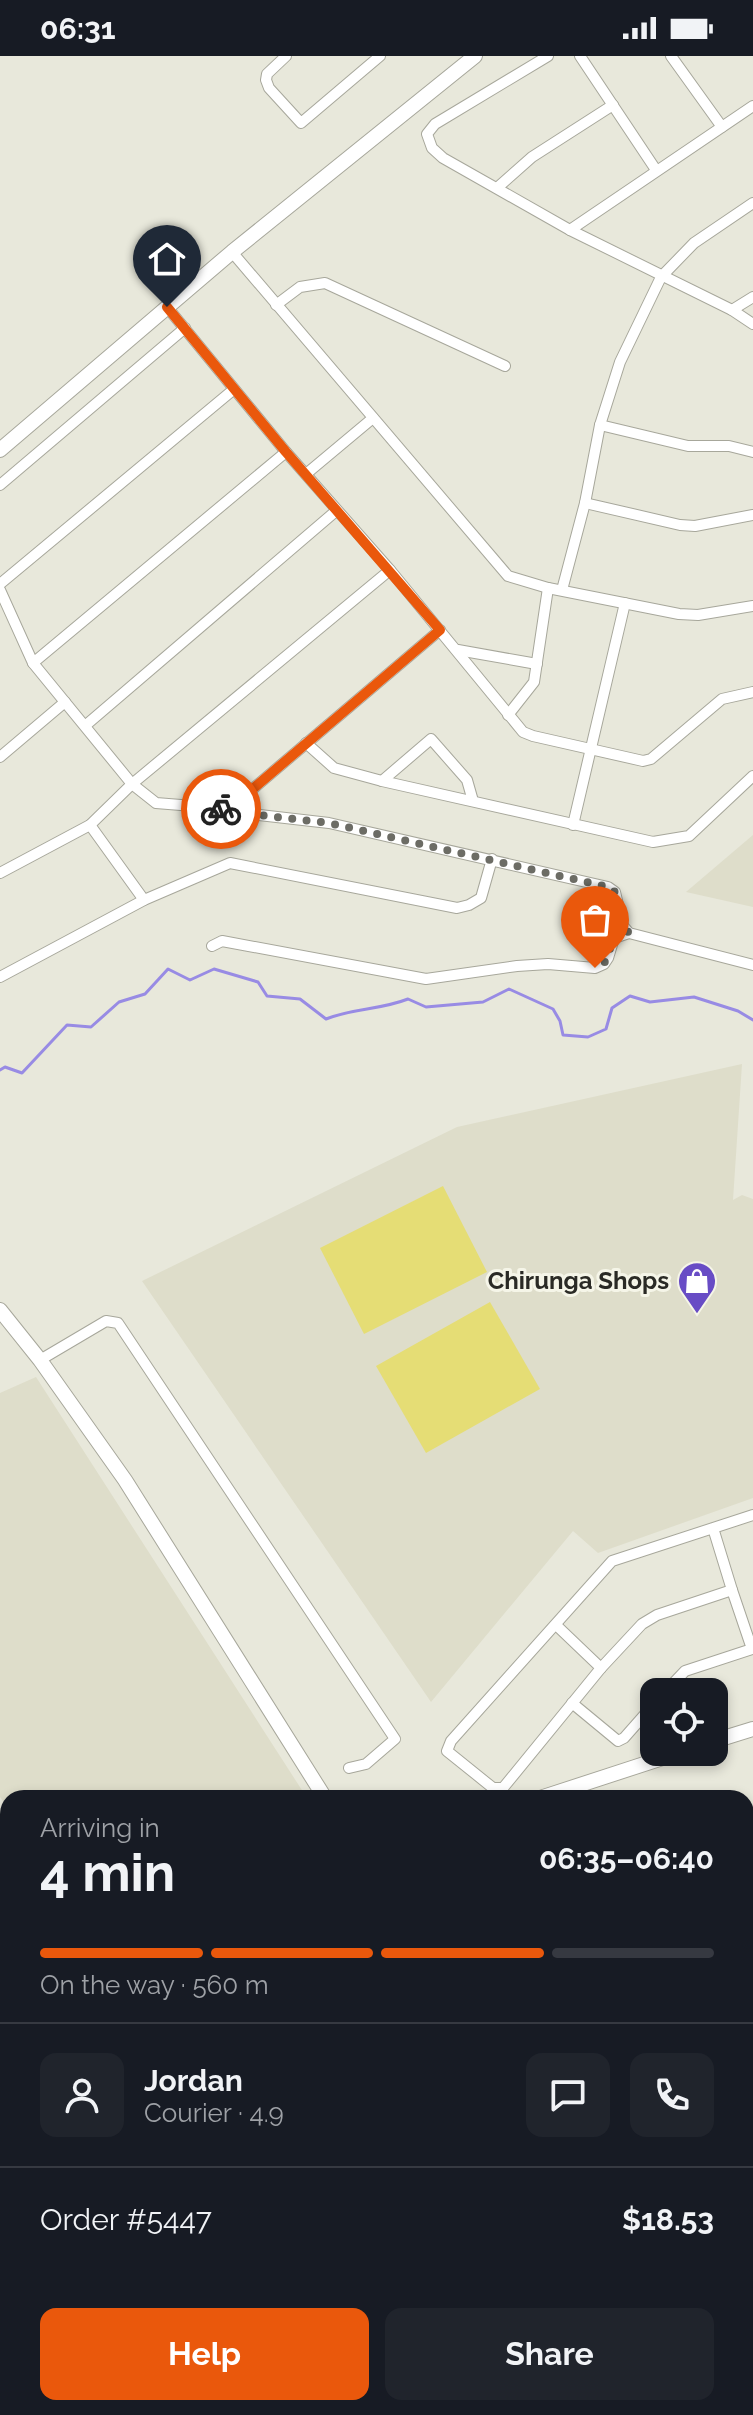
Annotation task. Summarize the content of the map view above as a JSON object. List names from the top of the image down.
{
  "places": {
    "shop": ["Chirunga Shops"]
  },
  "page": {
    "status": "06:31",
    "heading": ["4 min", "Arriving in", "06:35–06:40"],
    "panel": [
      "Jordan",
      "Courier · 4.9",
      "Order #5447",
      "$18.53"
    ],
    "bar": "On the way · 560 m",
    "buttons": ["Help", "Share"]
  }
}
